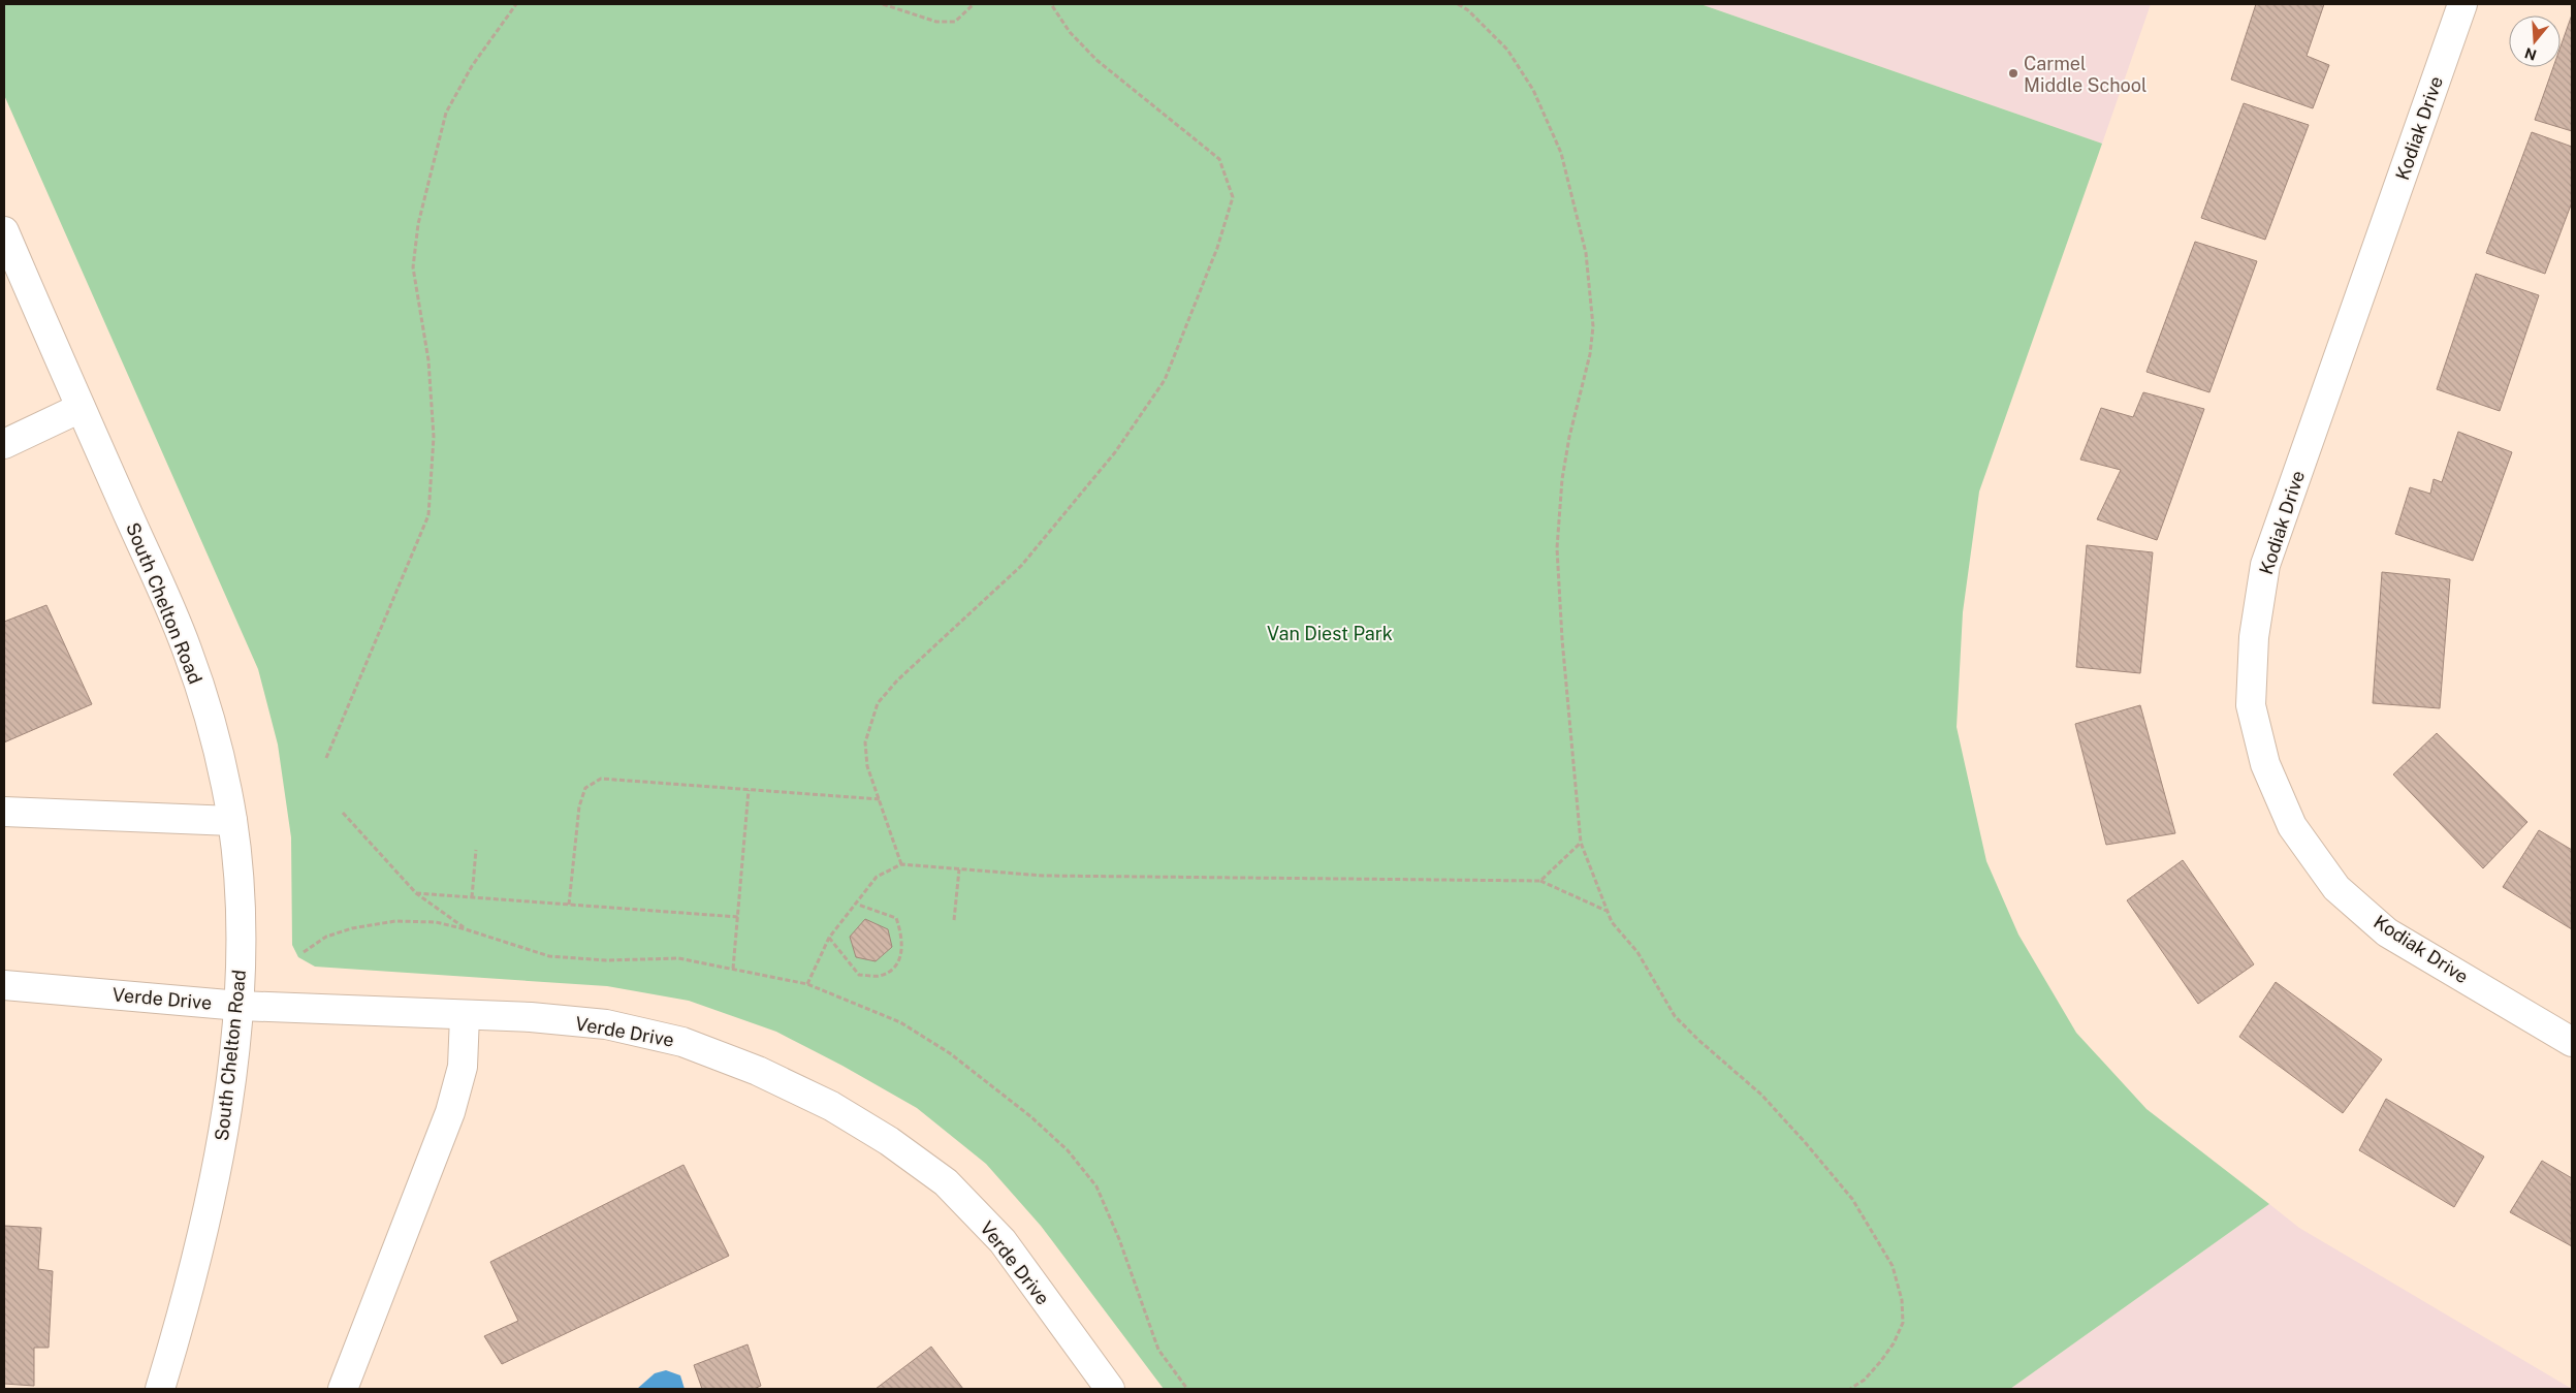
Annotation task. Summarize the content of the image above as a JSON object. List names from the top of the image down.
{
  "streets": {
    "street": ["Kodiak Drive", "South Chelton Road", "Verde Drive"]
  },
  "crossings": [
    ["South Chelton Road", "Verde Drive"]
  ],
  "parks": ["Van Diest Park"],
  "places": ["Carmel Middle School"],
  "north": "bottom"
}
